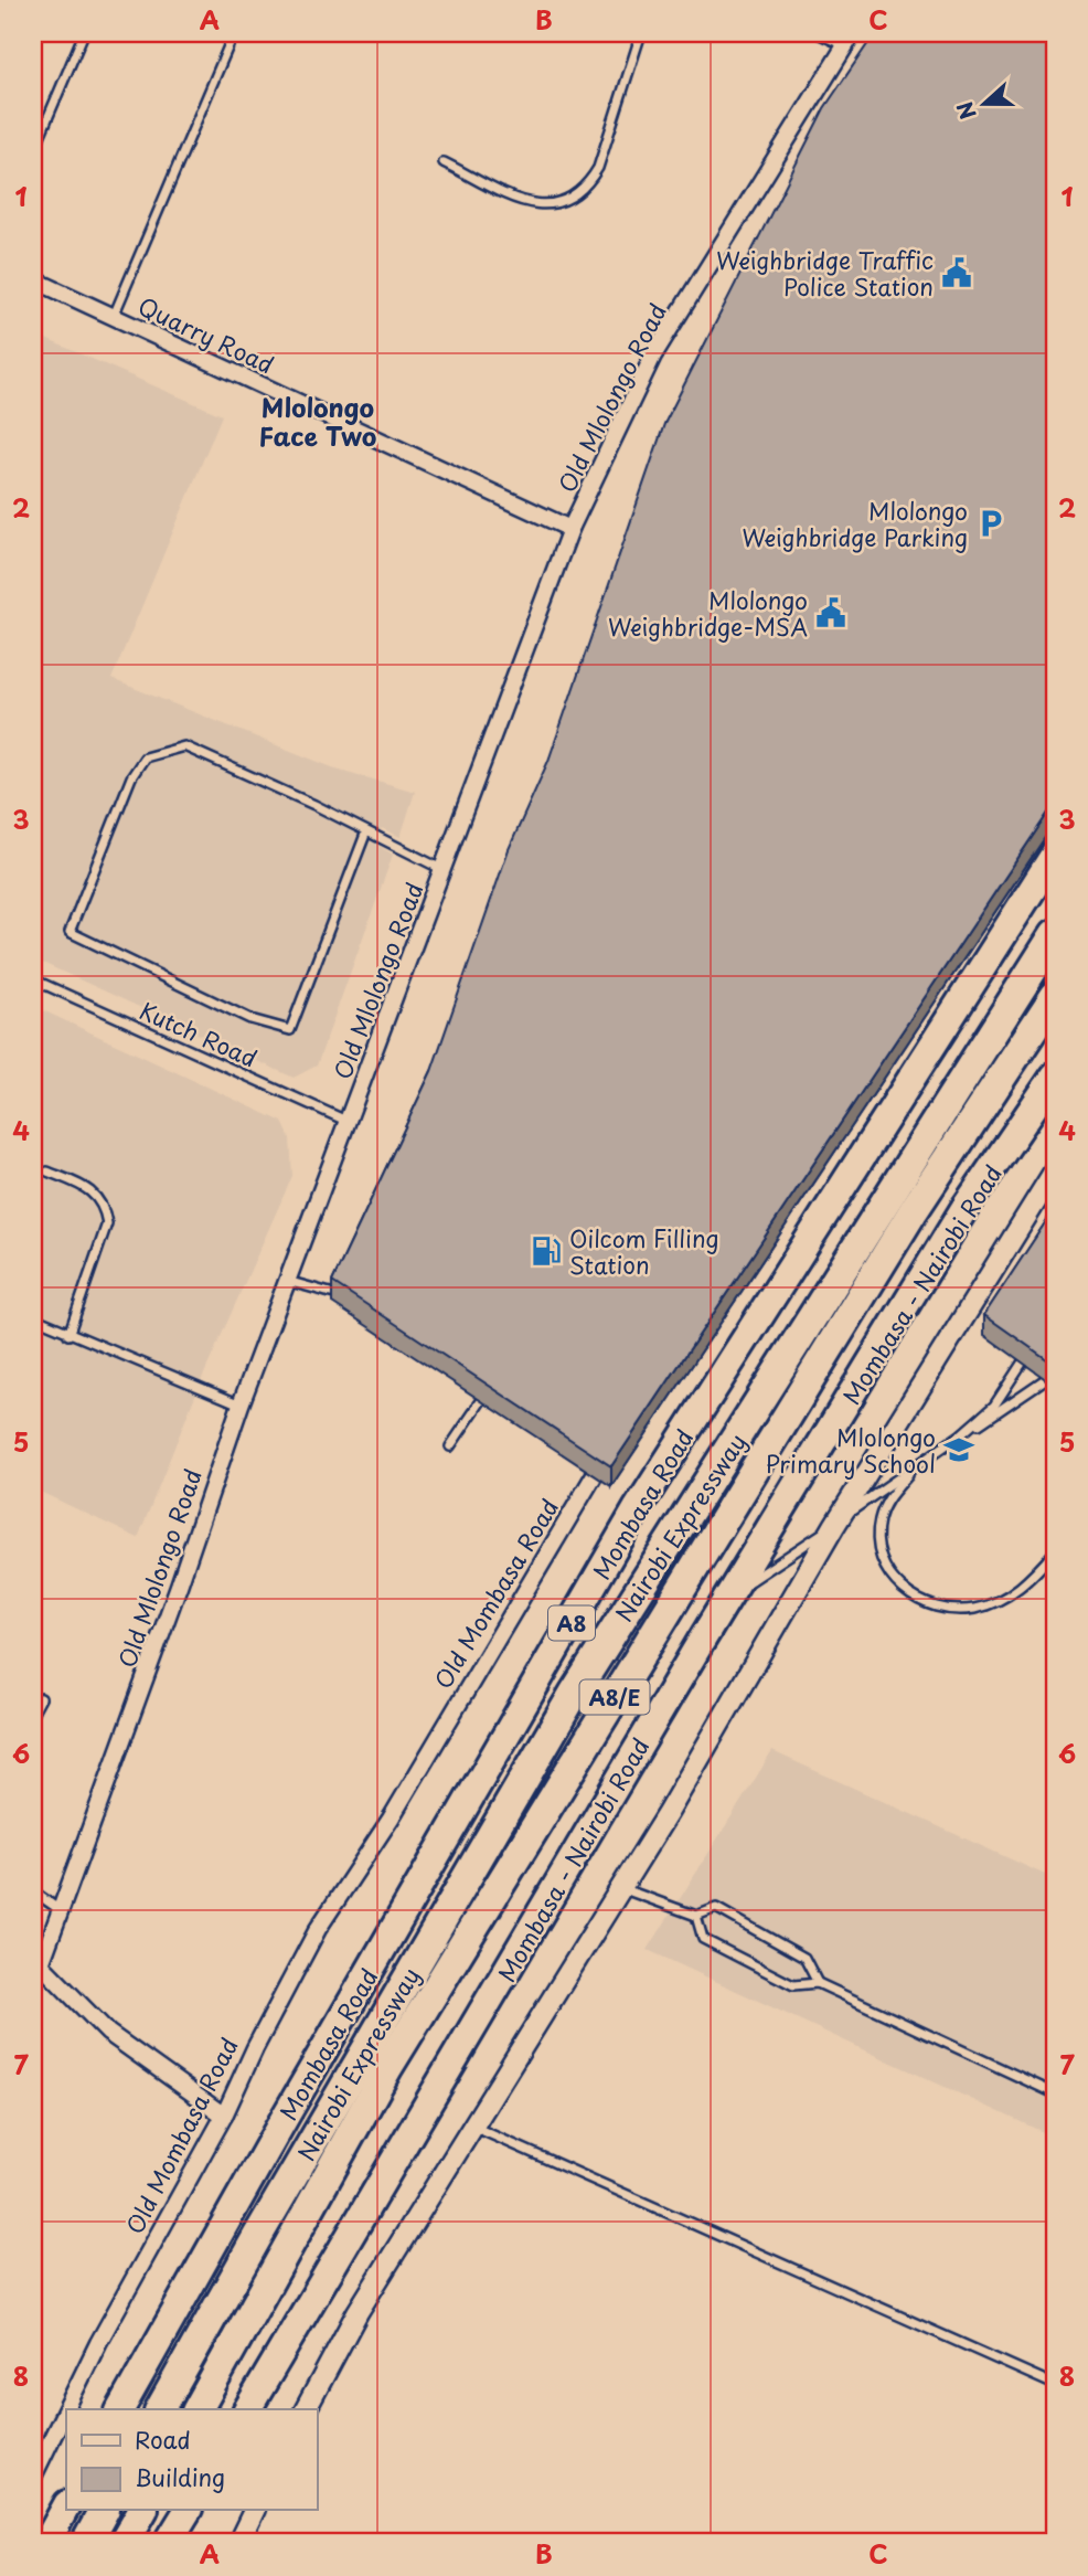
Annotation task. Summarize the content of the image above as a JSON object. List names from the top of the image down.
{
  "streets": {
    "highway": [
      "Mombasa - Nairobi Road",
      "Mombasa Road",
      "Nairobi Expressway",
      "A8",
      "A8/E"
    ],
    "street": ["Quarry Road", "Old Mlolongo Road", "Old Mombasa Road"],
    "lane": ["Kutch Road"]
  },
  "crossings": [
    ["Quarry Road", "Old Mlolongo Road"],
    ["Old Mlolongo Road", "Kutch Road"]
  ],
  "districts": ["Mlolongo Face Two"],
  "places": {
    "public building": ["Weighbridge Traffic Police Station", "Mlolongo Weighbridge-MSA"],
    "parking": ["Mlolongo Weighbridge Parking"],
    "fuel station": ["Oilcom Filling Station"],
    "school or university": ["Mlolongo Primary School"]
  },
  "legend": ["Road", "Building"],
  "north": "left",
  "grid": {
    "columns": ["A", "B", "C"],
    "rows": [
      "1",
      "2",
      "3",
      "4",
      "5",
      "6",
      "7",
      "8"
    ]
  }
}
